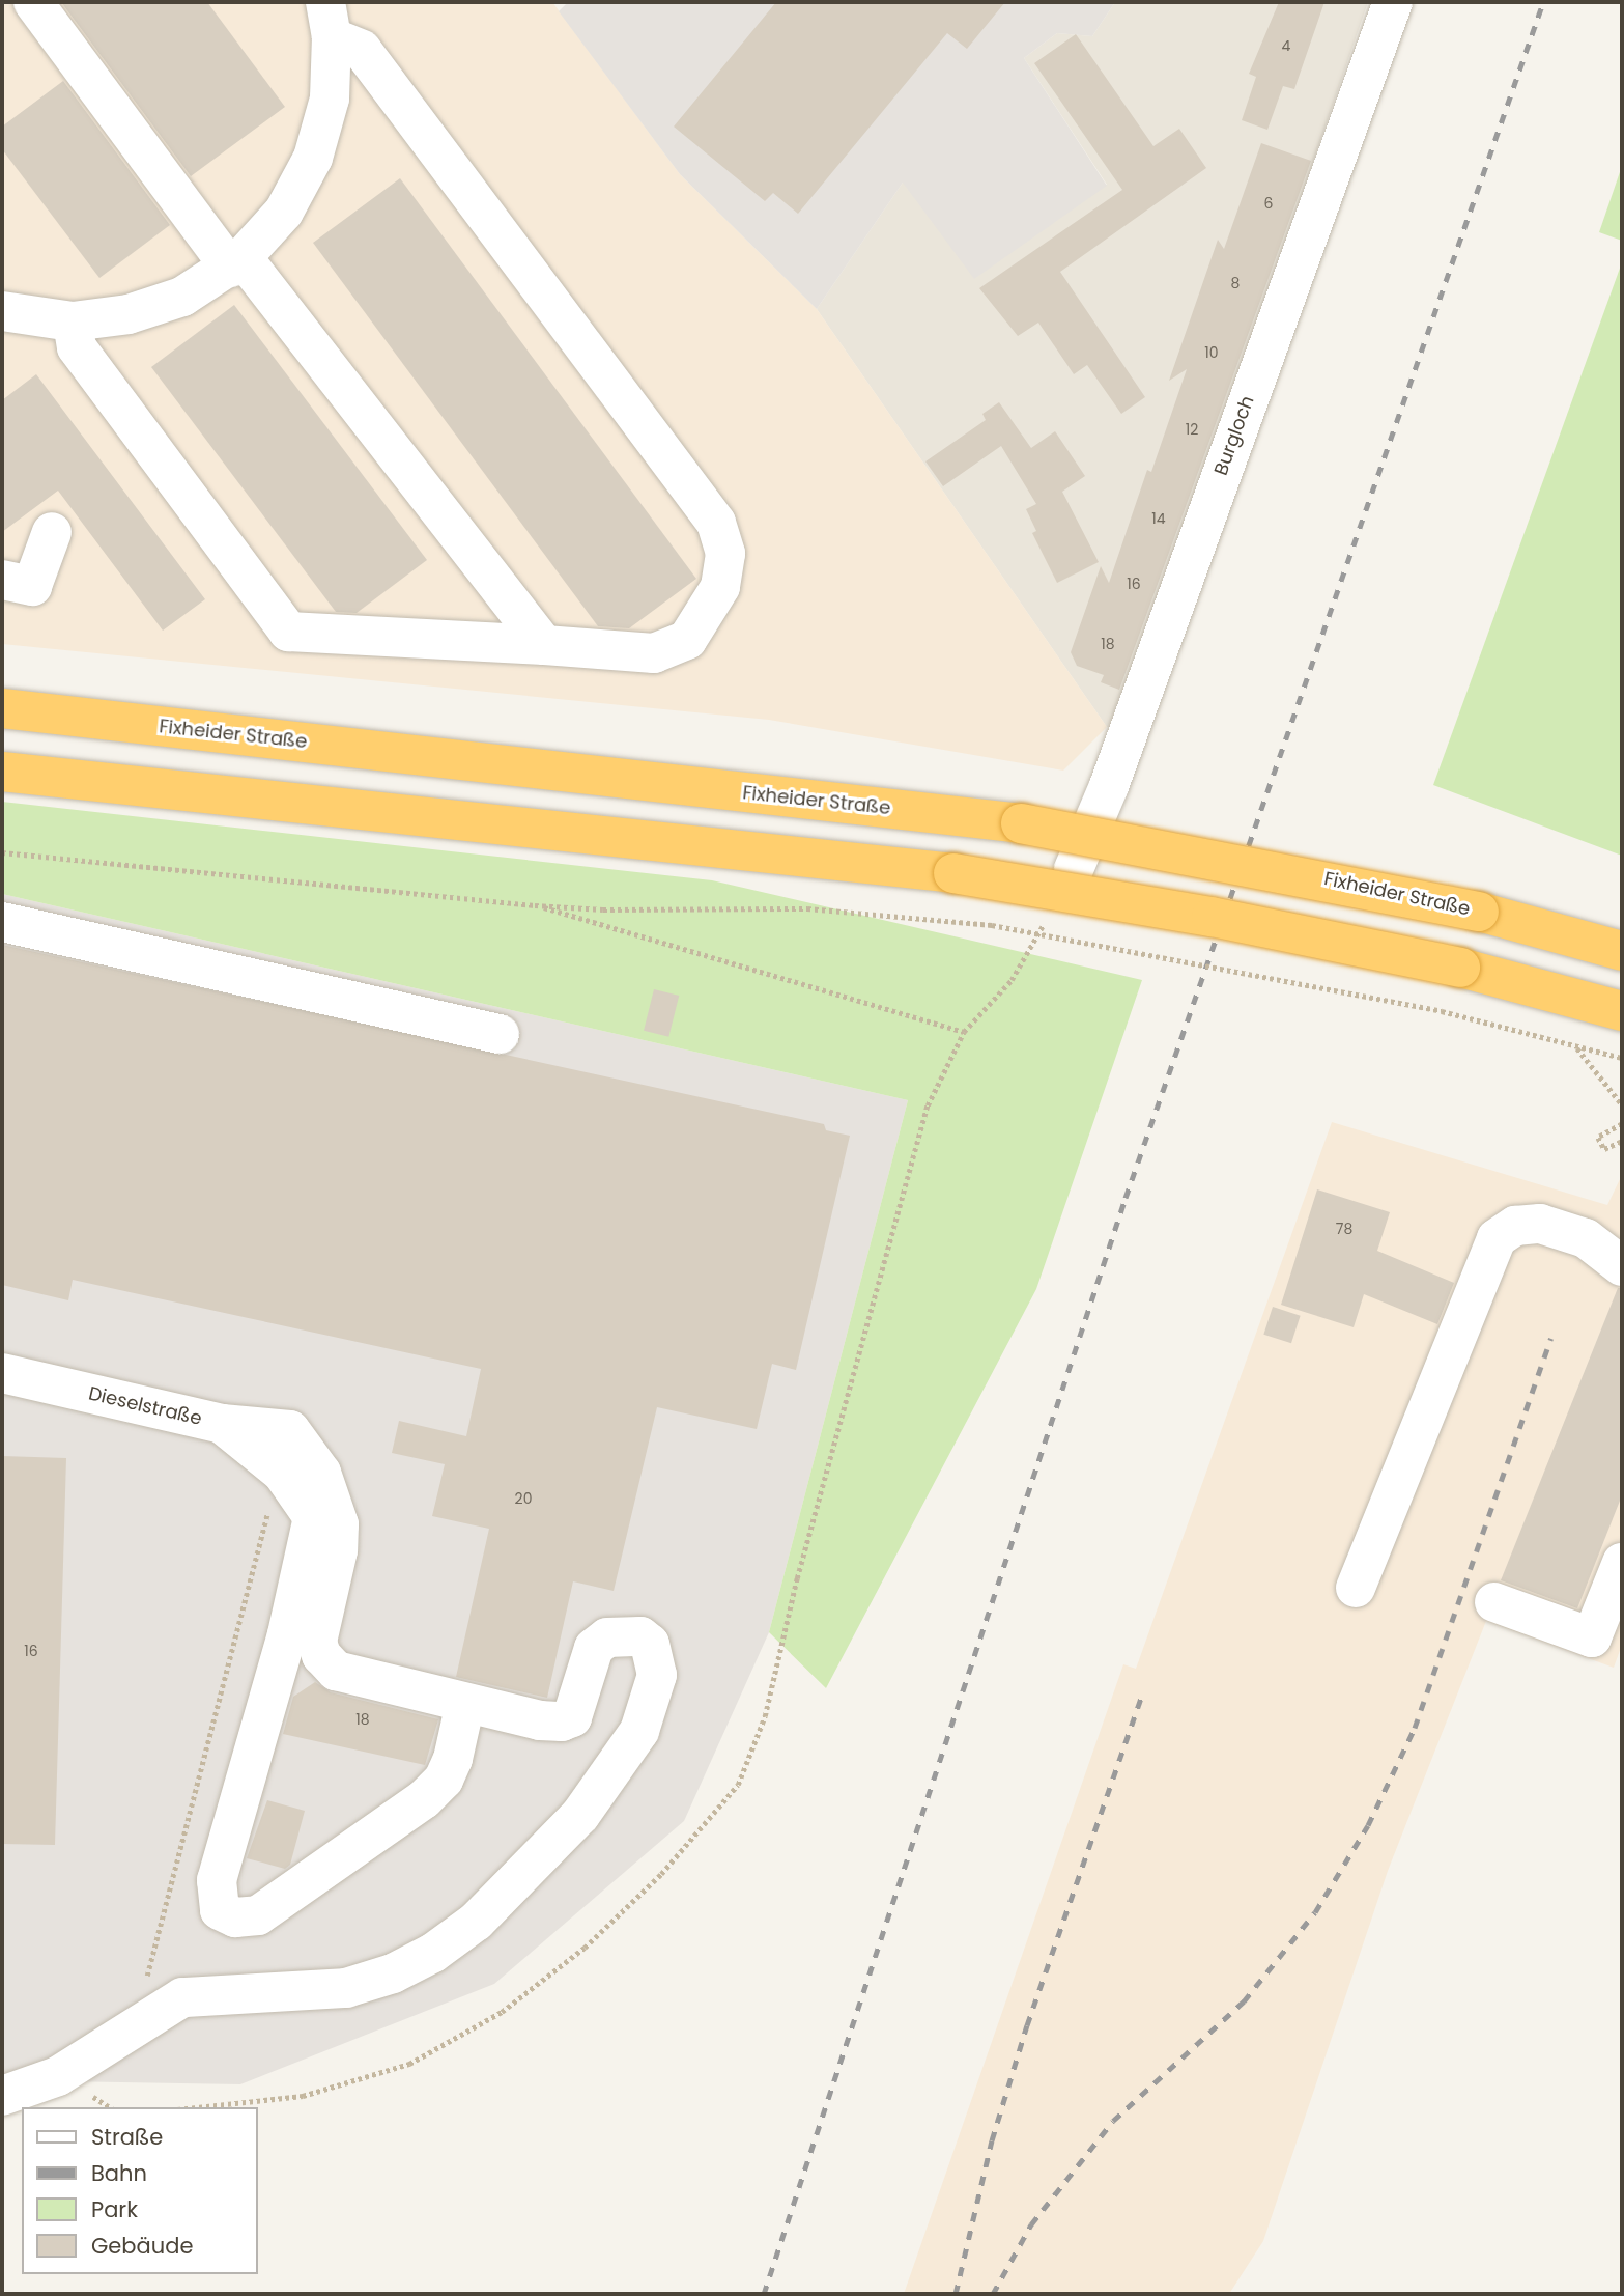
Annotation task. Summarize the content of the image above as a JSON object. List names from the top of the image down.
{
  "streets": {
    "highway": ["Fixheider Straße"],
    "street": ["Burgloch", "Dieselstraße"]
  },
  "house_numbers": [
    "4",
    "6",
    "8",
    "10",
    "12",
    "14",
    "16",
    "18",
    "78",
    "20",
    "16",
    "18"
  ],
  "legend": [
    "Straße",
    "Bahn",
    "Park",
    "Gebäude"
  ]
}
